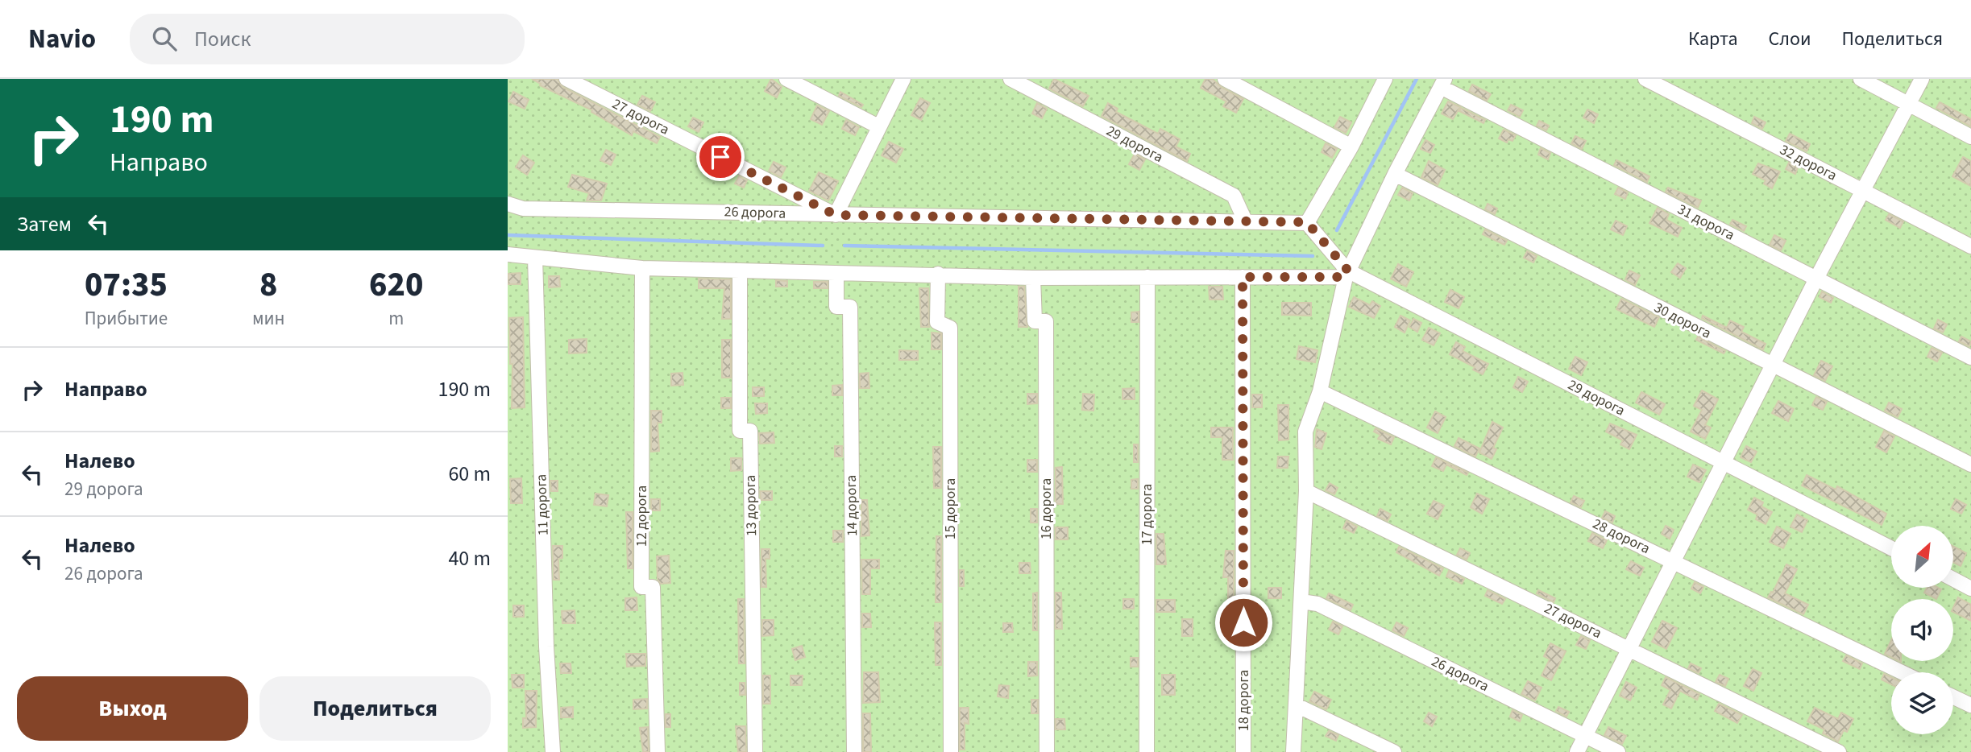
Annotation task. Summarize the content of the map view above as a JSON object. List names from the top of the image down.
{
  "streets": {
    "street": [
      "27 дорога",
      "29 дорога",
      "32 дорога",
      "26 дорога",
      "31 дорога",
      "30 дорога",
      "11 дорога",
      "13 дорога",
      "14 дорога",
      "15 дорога",
      "16 дорога",
      "17 дорога",
      "12 дорога",
      "28 дорога",
      "18 дорога"
    ]
  },
  "crossings": [
    ["27 дорога", "26 дорога"],
    ["29 дорога", "26 дорога"]
  ],
  "north": "top right",
  "page": {
    "header": "Navio",
    "search": "Поиск",
    "nav": ["Карта", "Слои", "Поделиться"],
    "turn": ["190 m", "Направо"],
    "then": "Затем",
    "eta": [
      "07:35",
      "Прибытие",
      "8",
      "мин",
      "620",
      "m"
    ],
    "list": [
      {
        "name": "Направо",
        "value": "190 m"
      },
      {
        "name": "Налево",
        "note": "29 дорога",
        "value": "60 m"
      },
      {
        "name": "Налево",
        "note": "26 дорога",
        "value": "40 m"
      }
    ],
    "buttons": ["Выход", "Поделиться"]
  }
}
